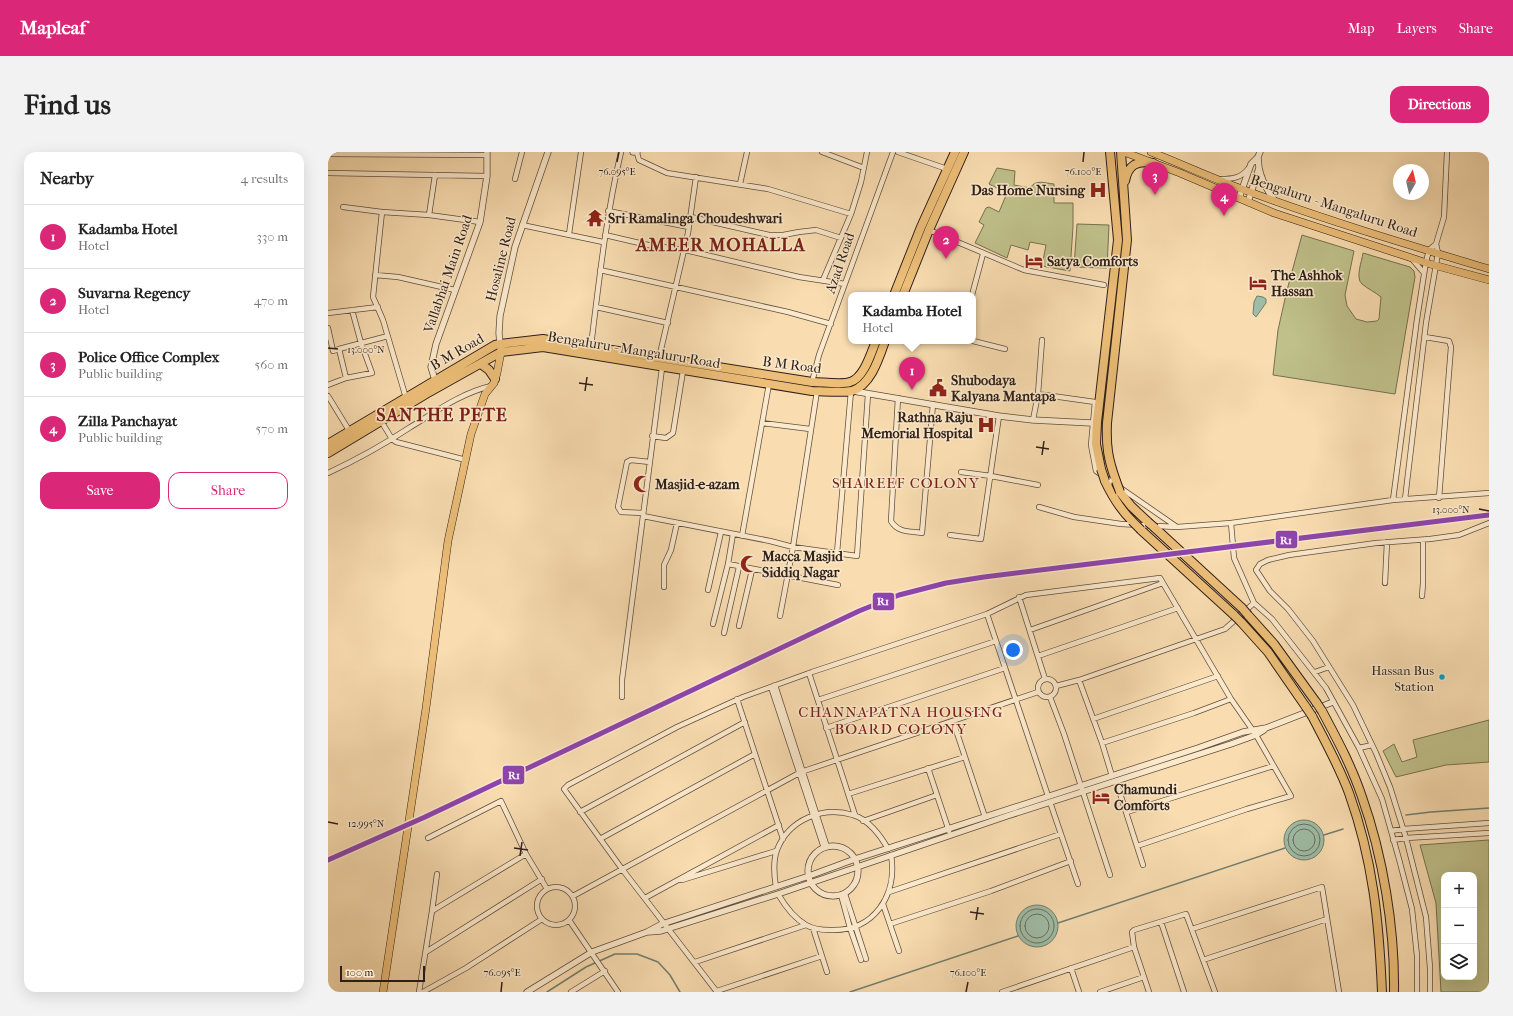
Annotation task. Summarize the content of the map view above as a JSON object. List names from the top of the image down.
{
  "streets": {
    "highway": ["Bengaluru - Mangaluru Road", "B M Road"],
    "street": ["Hosaline Road", "Azad Road", "Vallabhai Main Road"]
  },
  "crossings": [
    ["Bengaluru - Mangaluru Road", "Hosaline Road"],
    ["Bengaluru - Mangaluru Road", "B M Road"],
    ["Hosaline Road", "B M Road"],
    ["Azad Road", "B M Road"],
    ["Vallabhai Main Road", "B M Road"]
  ],
  "districts": [
    "AMEER MOHALLA",
    "SANTHE PETE",
    "SHAREEF COLONY",
    "CHANNAPATNA HOUSING BOARD COLONY"
  ],
  "places": {
    "hospital": ["Das Home Nursing", "Rathna Raju Memorial Hospital"],
    "temple": ["Sri Ramalinga Choudeshwari"],
    "hotel": ["Satya Comforts", "The Ashhok Hassan", "Chamundi Comforts"],
    "public building": ["Shubodaya Kalyana Mantapa"],
    "mosque": ["Masjid-e-azam", "Macca Masjid Siddiq Nagar"],
    "other": ["Hassan Bus Station"]
  },
  "lines": ["transit line R1"],
  "scale_bar": "100 m",
  "north": "top",
  "page": {
    "header": "Mapleaf",
    "nav": ["Map", "Layers", "Share"],
    "buttons": [
      "Directions",
      ["Save", "Share"]
    ],
    "title": "Find us",
    "heading": ["Nearby", "4 results"],
    "pins": [
      "3",
      "4",
      "2",
      "1"
    ],
    "list": [
      {
        "mark": "1",
        "name": "Kadamba Hotel",
        "note": "Hotel",
        "value": "330 m"
      },
      {
        "mark": "2",
        "name": "Suvarna Regency",
        "note": "Hotel",
        "value": "470 m"
      },
      {
        "mark": "3",
        "name": "Police Office Complex",
        "note": "Public building",
        "value": "560 m"
      },
      {
        "mark": "4",
        "name": "Zilla Panchayat",
        "note": "Public building",
        "value": "570 m"
      }
    ],
    "popup": ["Kadamba Hotel", "Hotel"],
    "map_buttons": ["+", "−"],
    "scale": "100 m"
  },
  "coordinates": [
    "76.095°E",
    "76.100°E",
    "13.000°N",
    "12.995°N"
  ]
}
